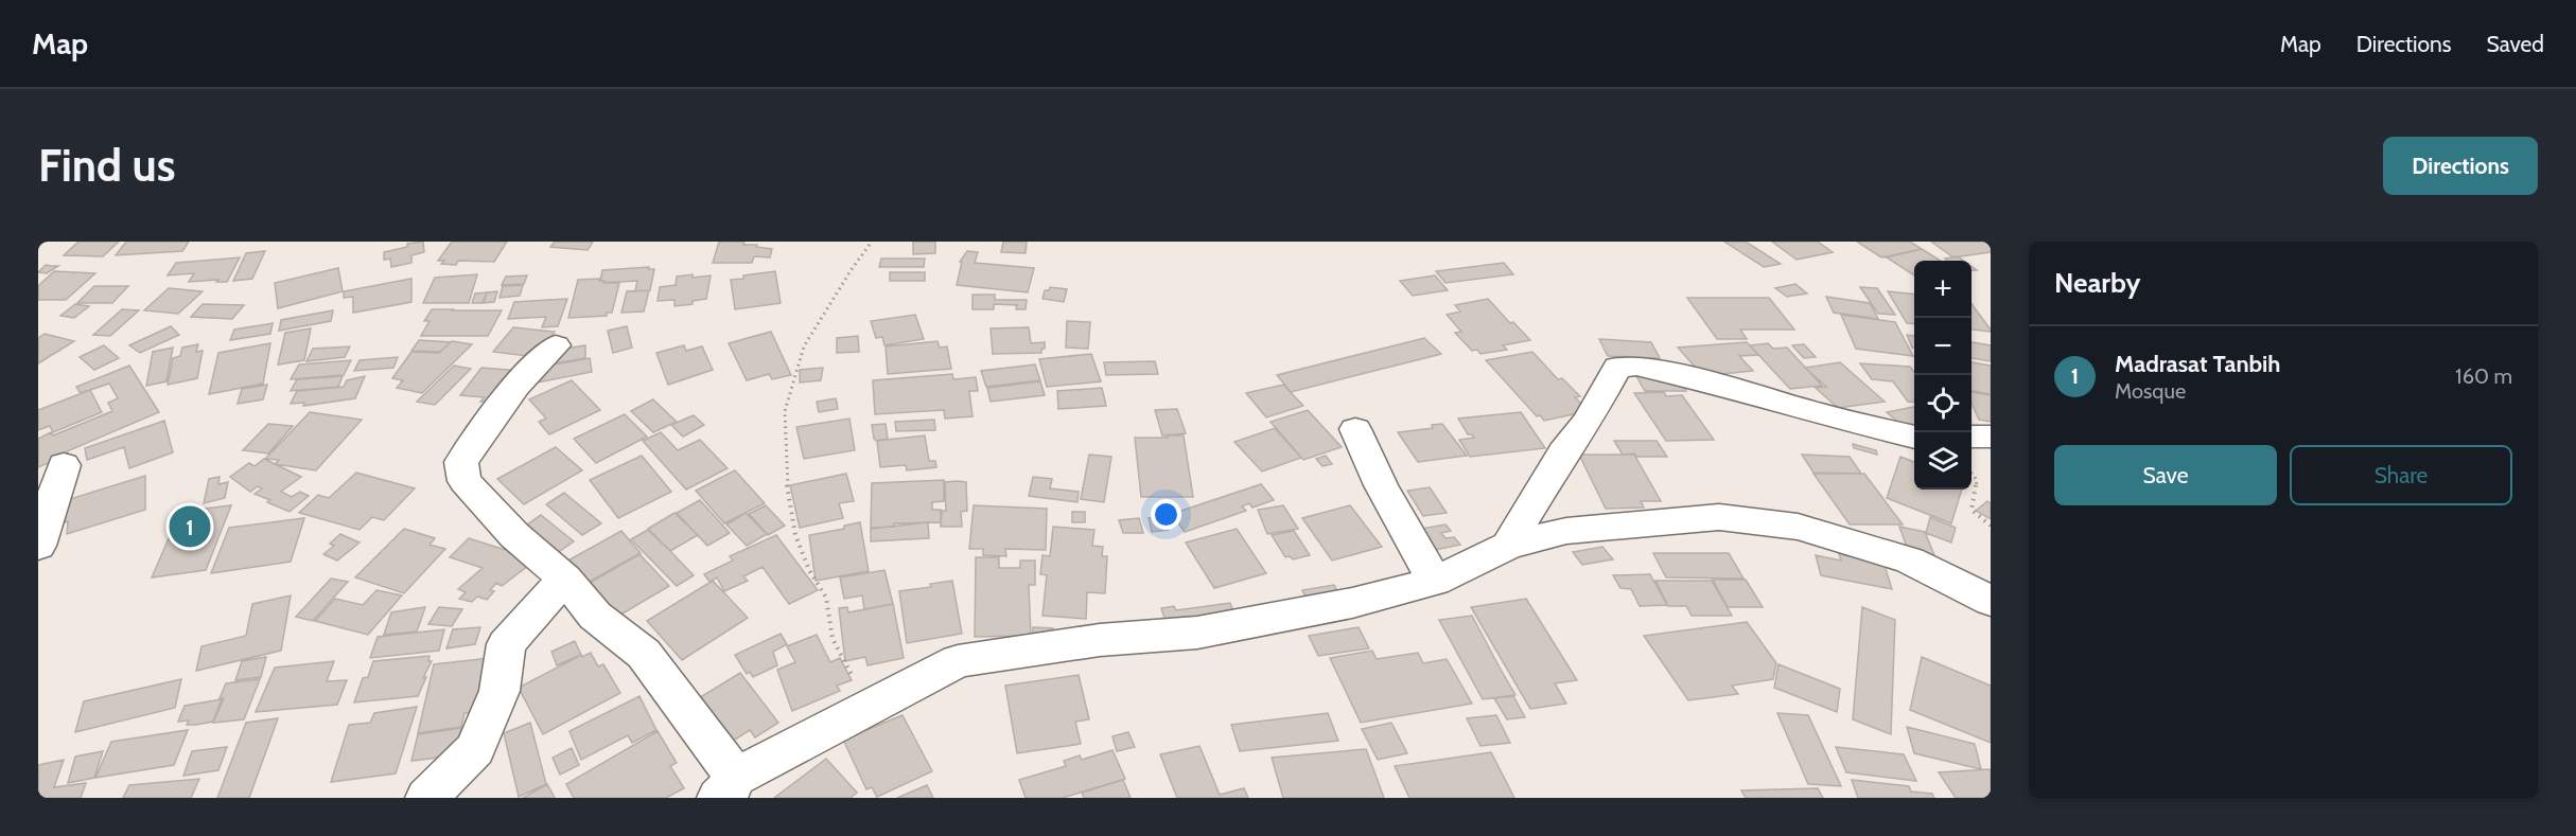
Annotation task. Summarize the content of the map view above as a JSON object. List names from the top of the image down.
{
  "page": {
    "header": "Map",
    "nav": ["Map", "Directions", "Saved"],
    "buttons": [
      "Directions",
      ["Save", "Share"]
    ],
    "title": "Find us",
    "heading": "Nearby",
    "map_buttons": ["+", "−"],
    "list": [
      {
        "mark": "1",
        "name": "Madrasat Tanbih",
        "note": "Mosque",
        "value": "160 m"
      }
    ],
    "pins": "1"
  }
}
